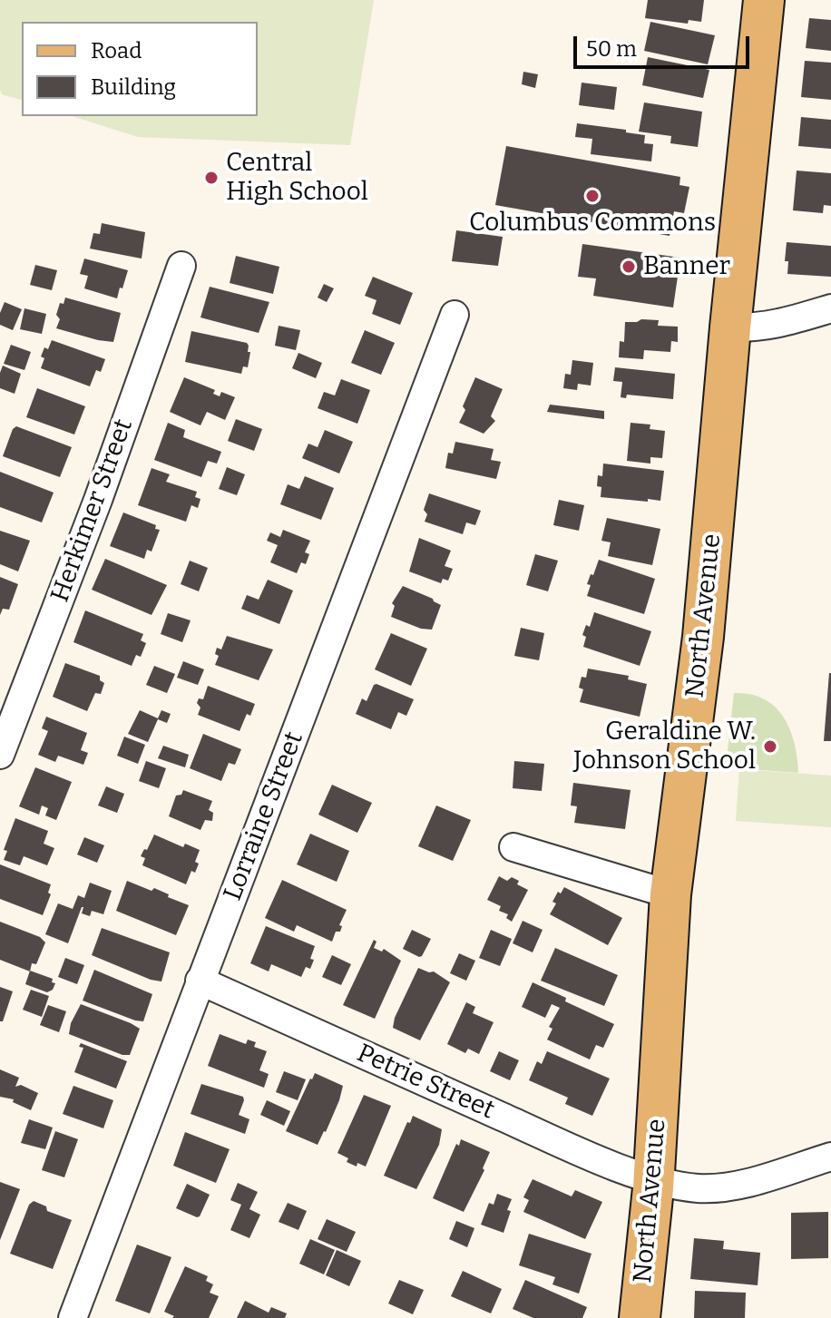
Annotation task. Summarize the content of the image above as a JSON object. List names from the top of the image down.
{
  "streets": {
    "main road": ["North Avenue"],
    "street": ["Herkimer Street", "Lorraine Street", "Petrie Street"]
  },
  "crossings": [
    ["North Avenue", "Petrie Street"],
    ["Lorraine Street", "Petrie Street"]
  ],
  "places": [
    "Central High School",
    "Columbus Commons",
    "Banner",
    "Geraldine W. Johnson School"
  ],
  "legend": ["Road", "Building"],
  "scale_bar": "50 m"
}
